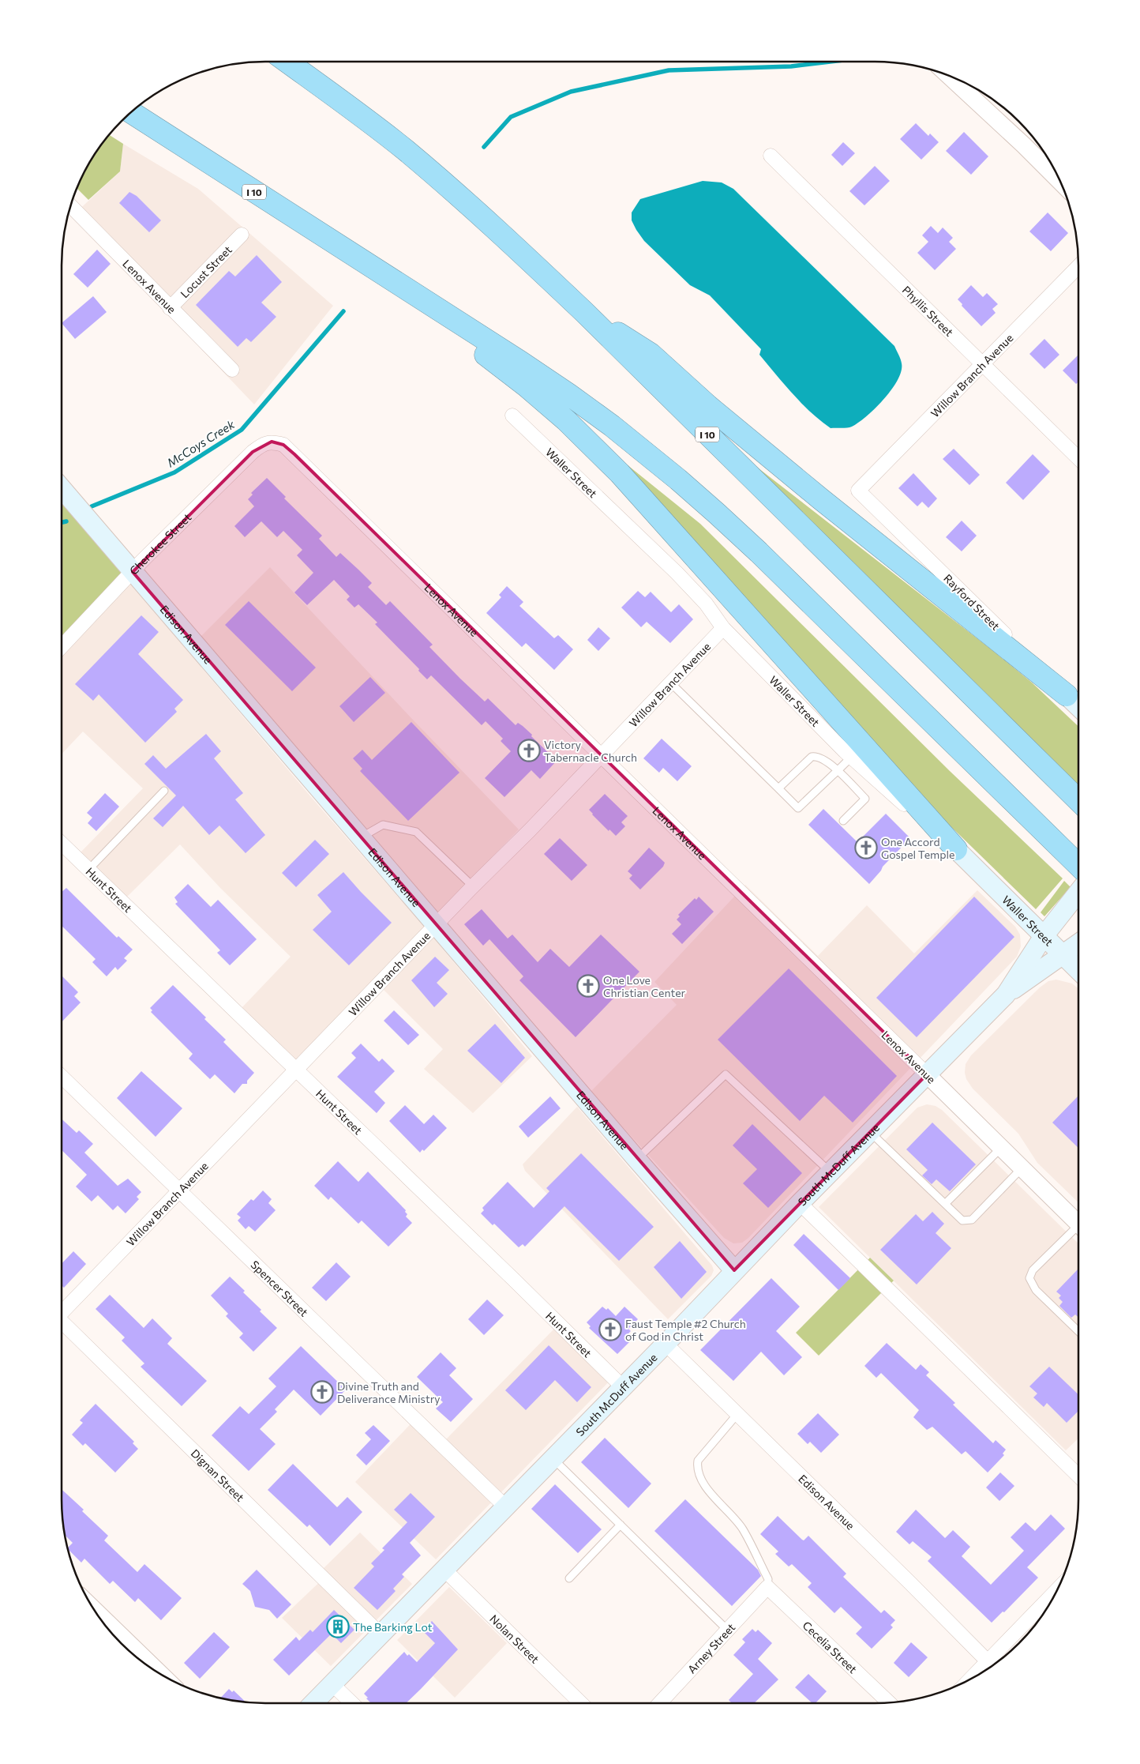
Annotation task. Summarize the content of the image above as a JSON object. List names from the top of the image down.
{
  "streets": {
    "highway": ["I 10"],
    "main road": [
      "Waller Street",
      "Rayford Street",
      "Edison Avenue",
      "South McDuff Avenue"
    ],
    "street": [
      "Locust Street",
      "Lenox Avenue",
      "Phyllis Street",
      "Willow Branch Avenue",
      "Cherokee Street",
      "Hunt Street",
      "Spencer Street",
      "Dignan Street",
      "Nolan Street",
      "Cecelia Street",
      "Arney Street"
    ]
  },
  "crossings": [
    ["Locust Street", "Lenox Avenue"],
    ["Lenox Avenue", "Willow Branch Avenue"],
    ["Lenox Avenue", "Cherokee Street"],
    ["Lenox Avenue", "South McDuff Avenue"],
    ["Phyllis Street", "Willow Branch Avenue"],
    ["Willow Branch Avenue", "Waller Street"],
    ["Willow Branch Avenue", "Rayford Street"],
    ["Willow Branch Avenue", "Edison Avenue"],
    ["Willow Branch Avenue", "Hunt Street"],
    ["Willow Branch Avenue", "Spencer Street"],
    ["Waller Street", "South McDuff Avenue"],
    ["Cherokee Street", "Edison Avenue"],
    ["Edison Avenue", "South McDuff Avenue"],
    ["Hunt Street", "South McDuff Avenue"],
    ["South McDuff Avenue", "Spencer Street"],
    ["South McDuff Avenue", "Dignan Street"],
    ["South McDuff Avenue", "Nolan Street"],
    ["Cecelia Street", "Arney Street"]
  ],
  "water": ["McCoys Creek"],
  "places": {
    "church": [
      "Victory Tabernacle Church",
      "One Accord Gospel Temple",
      "One Love Christian Center",
      "Faust Temple #2 Church of God in Christ",
      "Divine Truth and Deliverance Ministry"
    ],
    "building": ["The Barking Lot"]
  }
}
